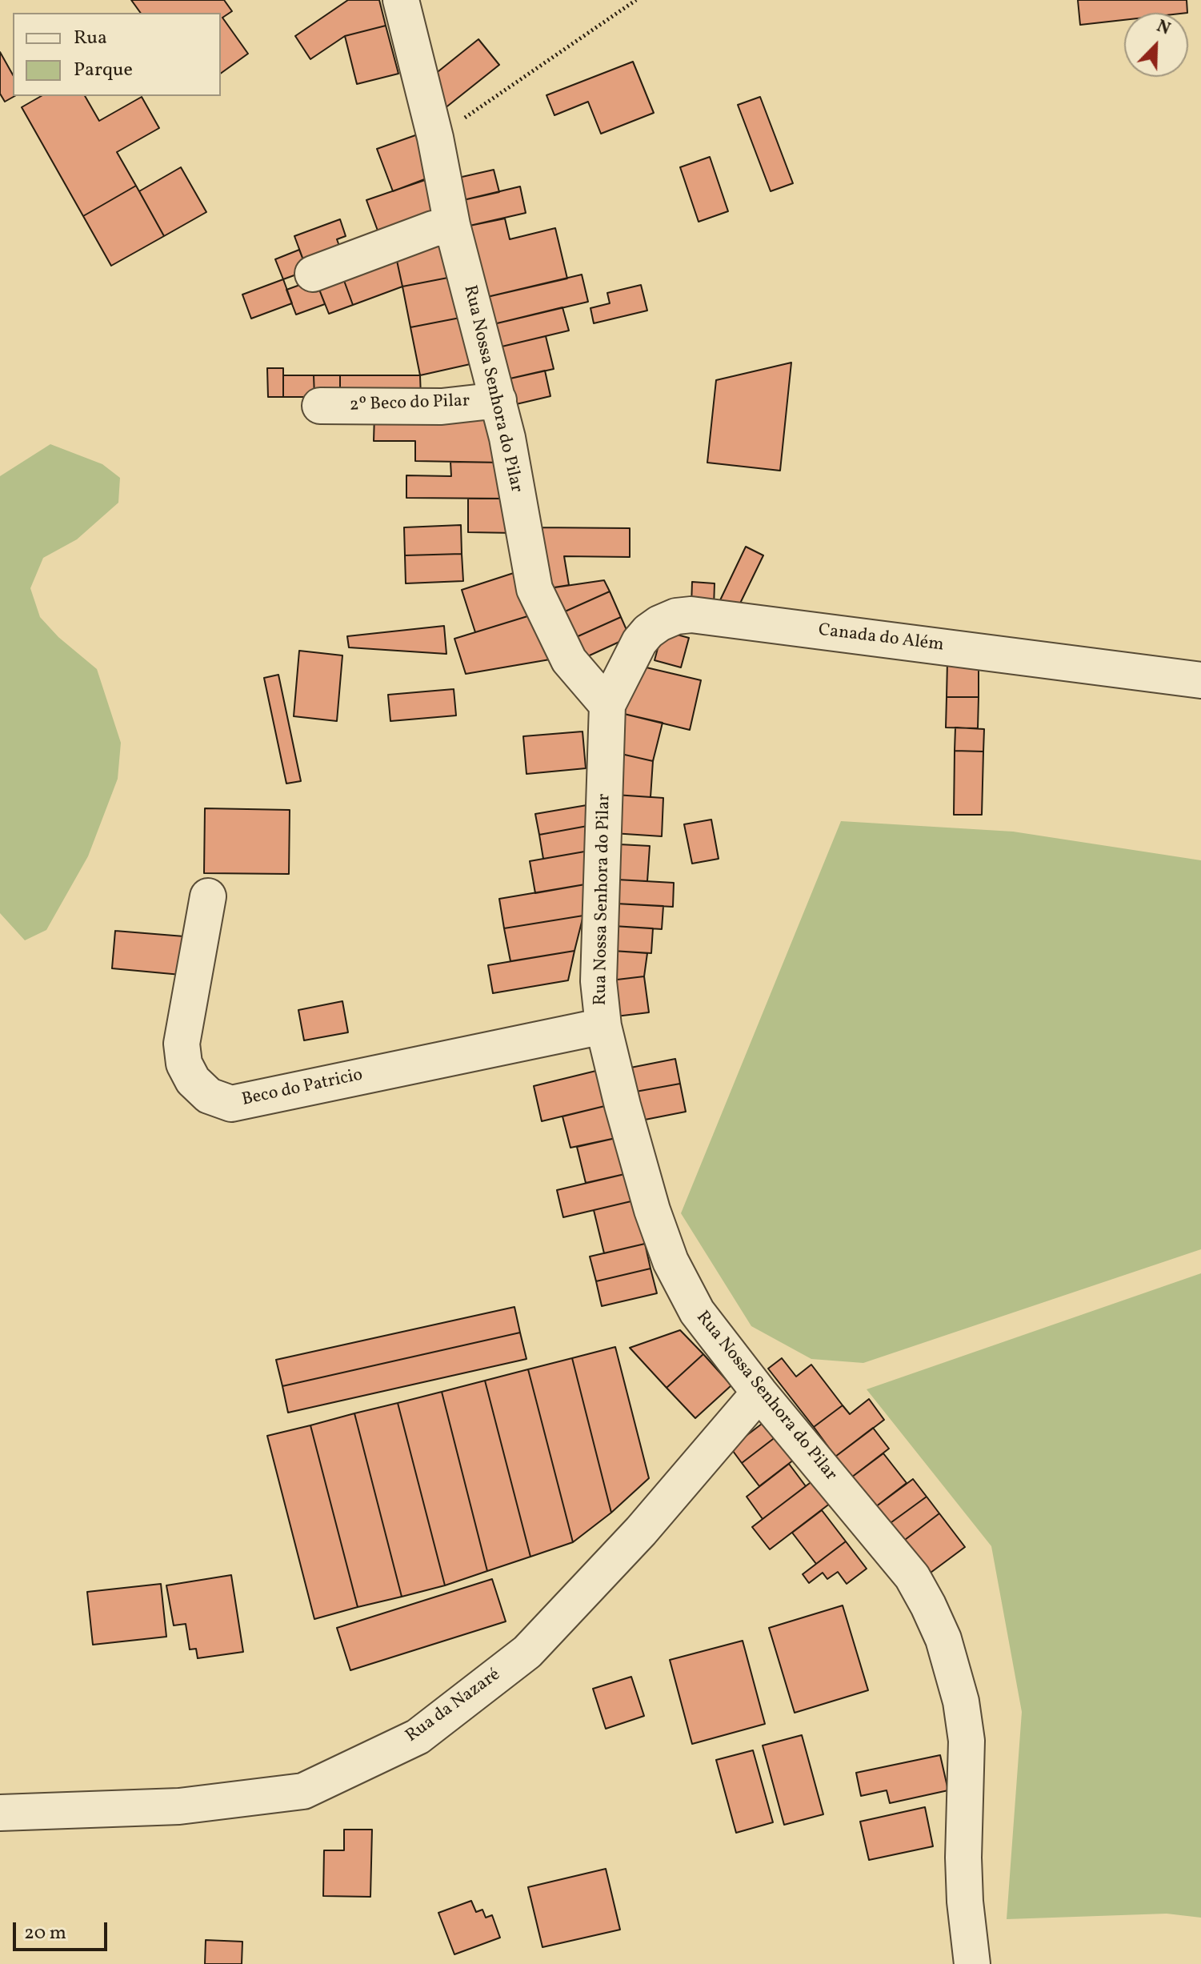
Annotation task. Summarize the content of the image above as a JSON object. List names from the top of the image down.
{
  "streets": {
    "street": [
      "Rua Nossa Senhora do Pilar",
      "2º Beco do Pilar",
      "Canada do Além",
      "Beco do Patricio",
      "Rua da Nazaré"
    ]
  },
  "crossings": [
    ["Rua Nossa Senhora do Pilar", "2º Beco do Pilar"],
    ["Rua Nossa Senhora do Pilar", "Canada do Além"],
    ["Rua Nossa Senhora do Pilar", "Beco do Patricio"],
    ["Rua Nossa Senhora do Pilar", "Rua da Nazaré"]
  ],
  "legend": ["Rua", "Parque"],
  "scale_bar": "20 m",
  "north": "top right"
}
